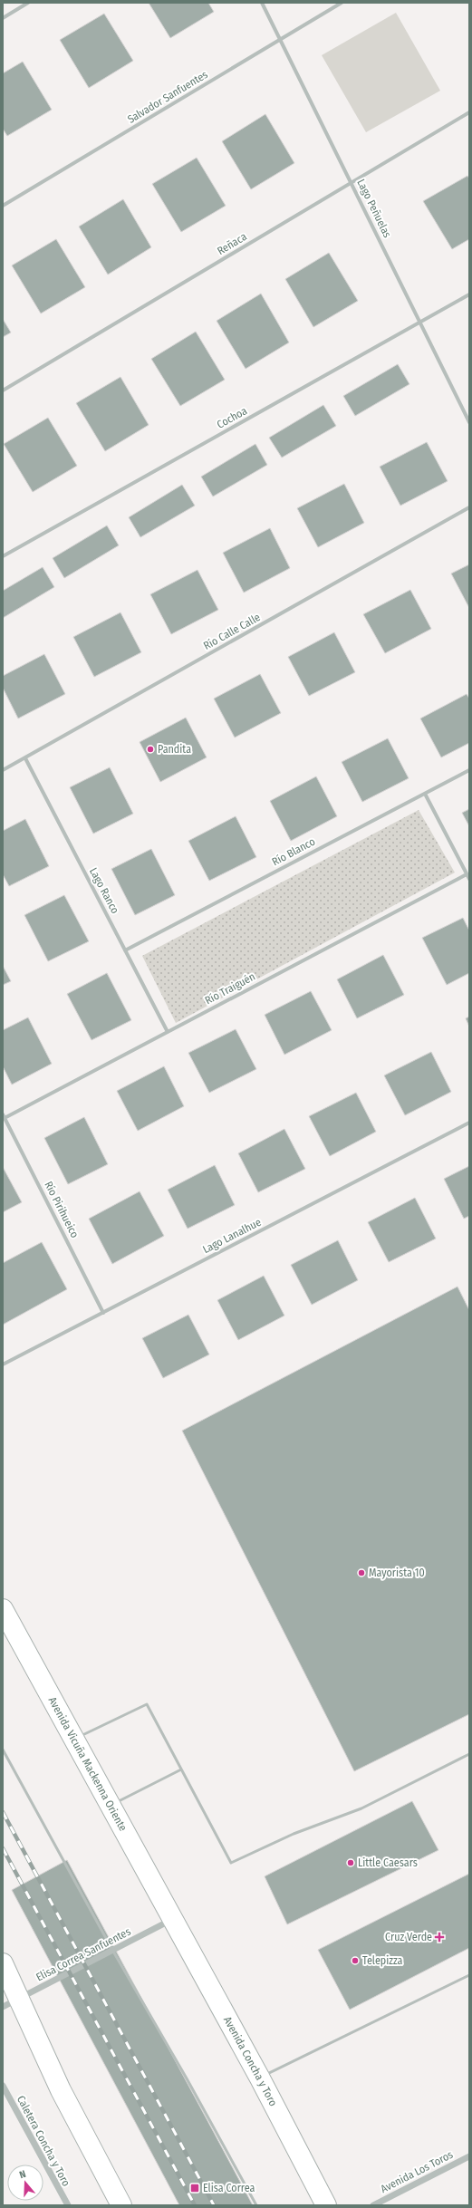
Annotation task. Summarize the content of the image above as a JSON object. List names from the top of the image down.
{
  "streets": {
    "main road": ["Avenida Vicuña Mackenna Oriente", "Avenida Concha y Toro"],
    "street": [
      "Salvador Sanfuentes",
      "Lago Peñuelas",
      "Reñaca",
      "Cochoa",
      "Río Calle Calle",
      "Río Blanco",
      "Lago Ranco",
      "Río Traiguén",
      "Río Pirihueico",
      "Lago Lanalhue",
      "Elisa Correa Sanfuentes",
      "Caletera Concha y Toro",
      "Avenida Los Toros"
    ]
  },
  "crossings": [
    ["Salvador Sanfuentes", "Lago Peñuelas"],
    ["Lago Peñuelas", "Reñaca"],
    ["Lago Peñuelas", "Cochoa"],
    ["Río Calle Calle", "Lago Ranco"],
    ["Río Blanco", "Lago Ranco"],
    ["Lago Ranco", "Río Traiguén"],
    ["Río Traiguén", "Río Pirihueico"],
    ["Río Pirihueico", "Lago Lanalhue"],
    ["Avenida Vicuña Mackenna Oriente", "Elisa Correa Sanfuentes"],
    ["Avenida Vicuña Mackenna Oriente", "Avenida Concha y Toro"],
    ["Elisa Correa Sanfuentes", "Avenida Concha y Toro"]
  ],
  "places": {
    "other": [
      "Pandita",
      "Mayorista 10",
      "Little Caesars",
      "Telepizza"
    ],
    "health": ["Cruz Verde"],
    "transit": ["Elisa Correa"]
  },
  "north": "top"
}
